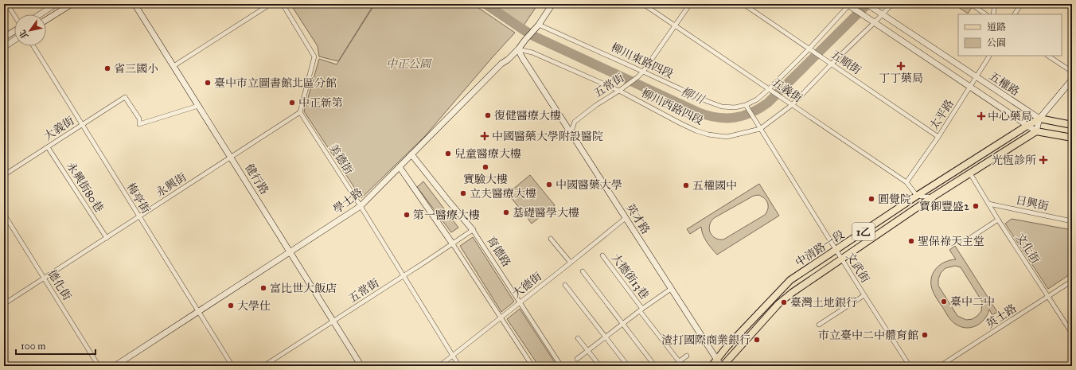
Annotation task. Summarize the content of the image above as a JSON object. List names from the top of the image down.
{
  "streets": {
    "main road": ["五權路", "1乙", "中清路一段"],
    "street": [
      "柳川東路四段",
      "五順街",
      "五常街",
      "五義街",
      "柳川西路四段",
      "太平路",
      "大義街",
      "美德街",
      "健行路",
      "永興街",
      "永興街80巷",
      "梅亭街",
      "學士路",
      "日興街",
      "英才路",
      "文化街",
      "育德路",
      "文武街",
      "大德街13巷",
      "德化街",
      "大德街",
      "英士路"
    ]
  },
  "crossings": [
    ["柳川東路四段", "五順街"],
    ["柳川東路四段", "五權路"],
    ["柳川東路四段", "五常街"],
    ["柳川東路四段", "五義街"],
    ["柳川東路四段", "學士路"],
    ["柳川東路四段", "文武街"],
    ["五順街", "柳川西路四段"],
    ["五順街", "太平路"],
    ["五權路", "柳川西路四段"],
    ["五權路", "太平路"],
    ["五權路", "中清路一段"],
    ["五常街", "五義街"],
    ["五常街", "柳川西路四段"],
    ["五常街", "美德街"],
    ["五常街", "健行路"],
    ["五常街", "英才路"],
    ["五常街", "育德路"],
    ["五義街", "柳川西路四段"],
    ["五義街", "太平路"],
    ["五義街", "中清路一段"],
    ["柳川西路四段", "學士路"],
    ["柳川西路四段", "英才路"],
    ["柳川西路四段", "文武街"],
    ["大義街", "健行路"],
    ["大義街", "永興街80巷"],
    ["大義街", "梅亭街"],
    ["美德街", "永興街"],
    ["美德街", "學士路"],
    ["美德街", "大德街"],
    ["健行路", "永興街"],
    ["健行路", "學士路"],
    ["永興街", "永興街80巷"],
    ["永興街", "梅亭街"],
    ["永興街", "德化街"],
    ["梅亭街", "學士路"],
    ["學士路", "英才路"],
    ["學士路", "育德路"],
    ["日興街", "文化街"],
    ["英才路", "中清路一段"],
    ["英才路", "大德街"],
    ["中清路一段", "文化街"],
    ["中清路一段", "文武街"],
    ["文化街", "英士路"],
    ["育德路", "大德街"]
  ],
  "water": ["柳川"],
  "parks": ["中正公園"],
  "places": {
    "health": [
      "丁丁藥局",
      "中心藥局",
      "中國醫藥大學附設醫院",
      "光恆診所"
    ],
    "other": [
      "省三國小",
      "臺中市立圖書館北區分館",
      "中正新第",
      "復健醫療大樓",
      "兒童醫療大樓",
      "實驗大樓",
      "中國醫藥大學",
      "五權國中",
      "立夫醫療大樓",
      "圓覺院",
      "寶御豐盛2",
      "基礎醫學大樓",
      "第一醫療大樓",
      "聖保祿天主堂",
      "富比世大飯店",
      "臺中二中",
      "臺灣土地銀行",
      "大學仕",
      "市立臺中二中體育館",
      "渣打國際商業銀行"
    ]
  },
  "legend": ["道路", "公園"],
  "scale_bar": "100 m",
  "north": "bottom left"
}
